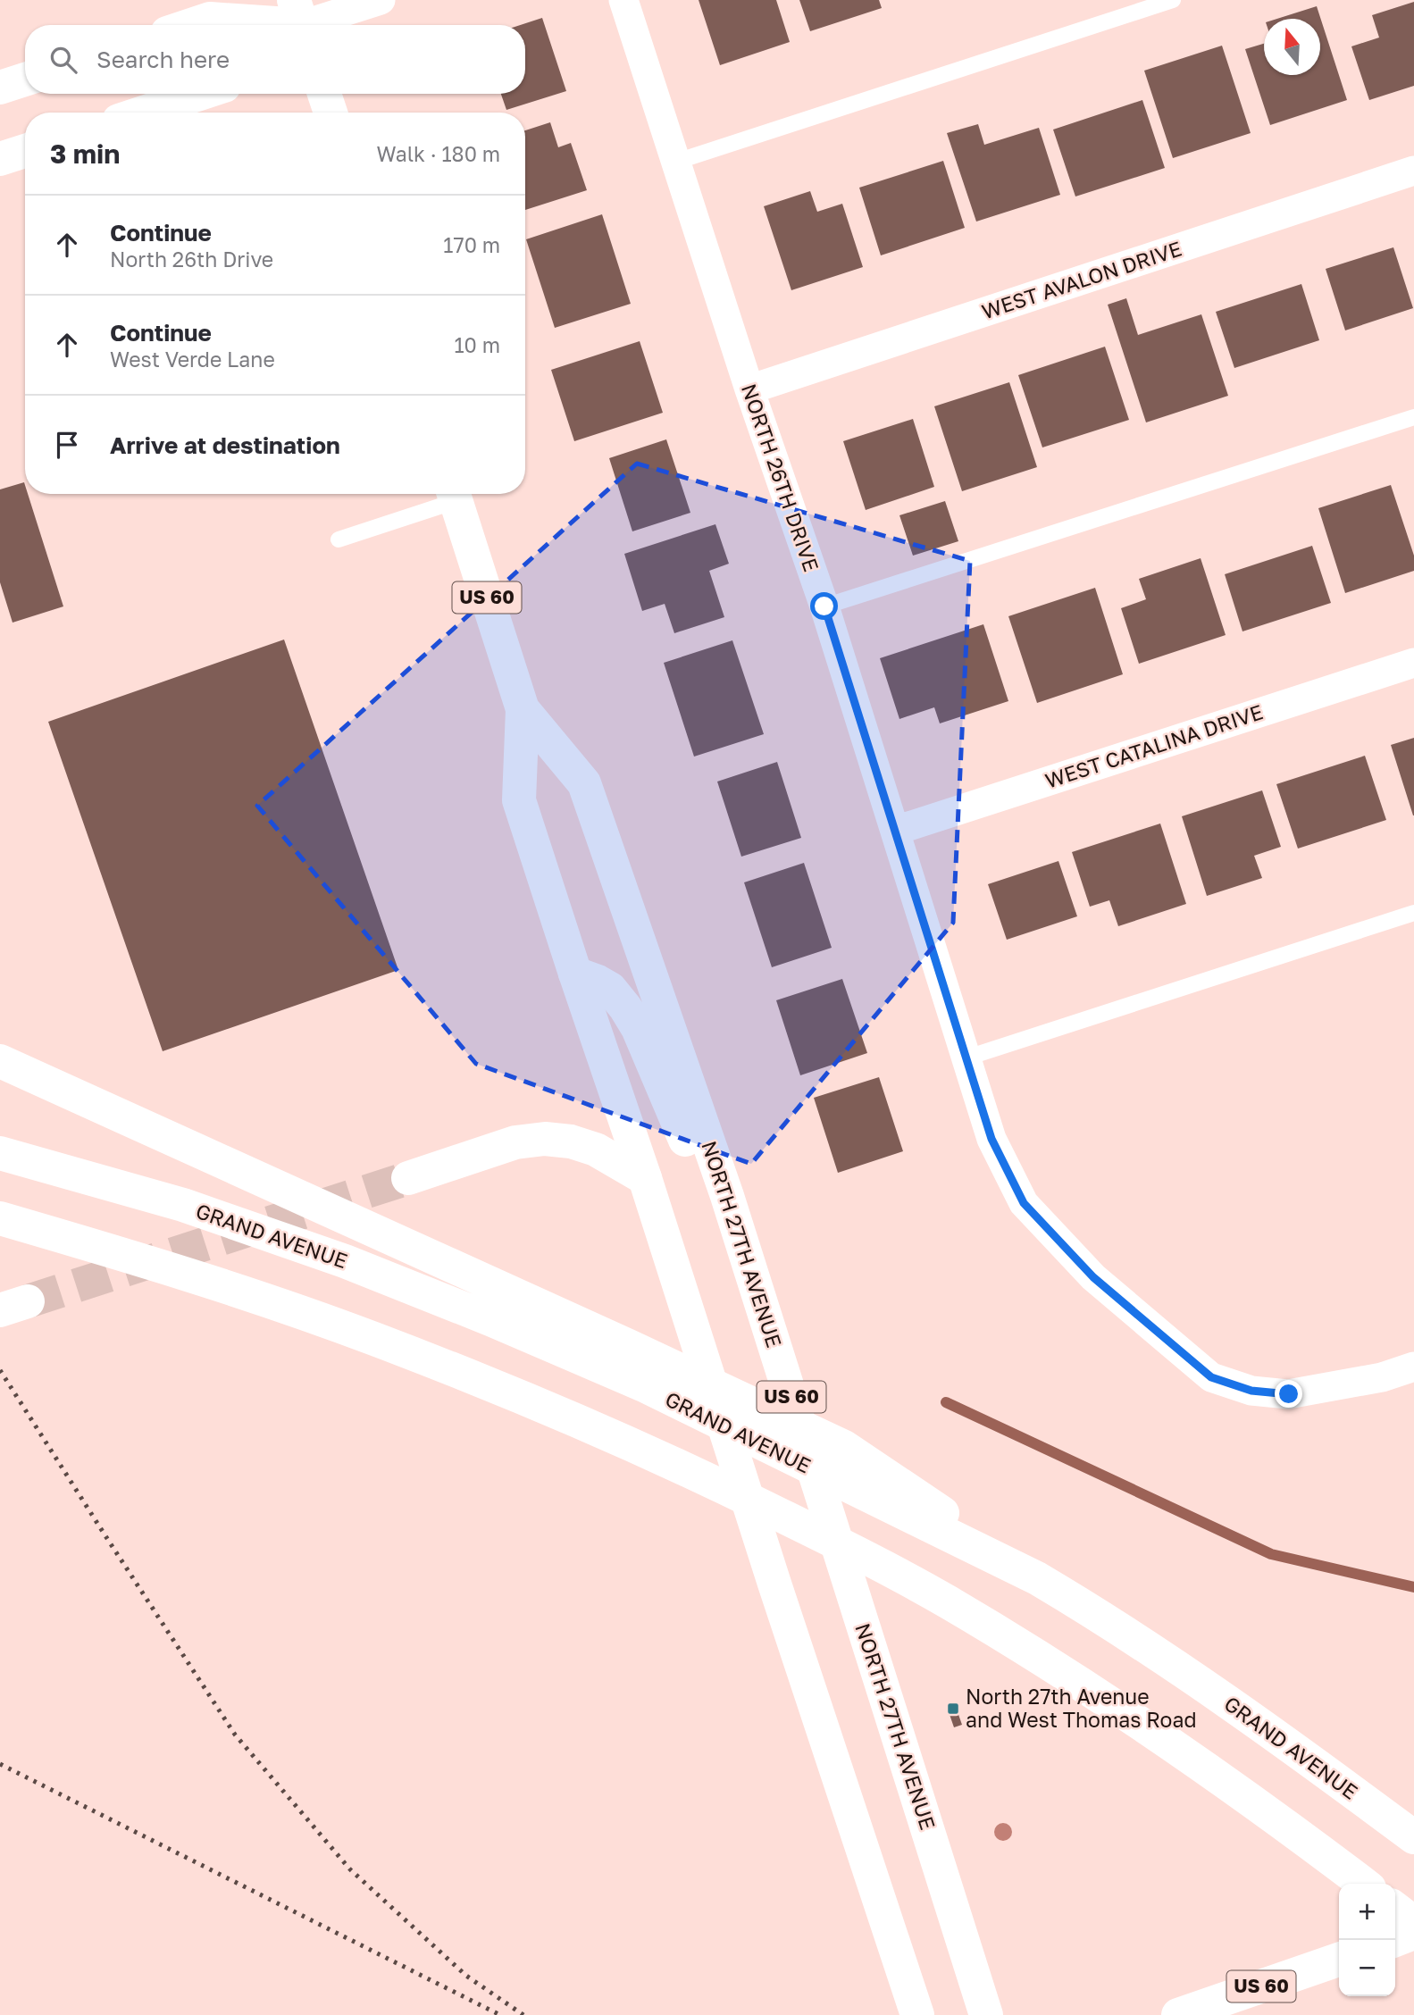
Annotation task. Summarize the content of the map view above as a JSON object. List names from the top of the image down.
{
  "streets": {
    "main road": ["US 60", "GRAND AVENUE", "NORTH 27TH AVENUE"],
    "street": ["WEST AVALON DRIVE", "NORTH 26TH DRIVE", "WEST CATALINA DRIVE"]
  },
  "crossings": [
    ["WEST AVALON DRIVE", "NORTH 26TH DRIVE"],
    ["NORTH 26TH DRIVE", "WEST CATALINA DRIVE"]
  ],
  "places": {
    "transit": ["North 27th Avenue and West Thomas Road"]
  },
  "north": "top",
  "page": {
    "search": "Search here",
    "heading": ["3 min", "Walk · 180 m"],
    "list": [
      ["Continue", "North 26th Drive", "170 m"],
      ["Continue", "West Verde Lane", "10 m"],
      "Arrive at destination"
    ],
    "map_buttons": ["+", "−"]
  }
}
